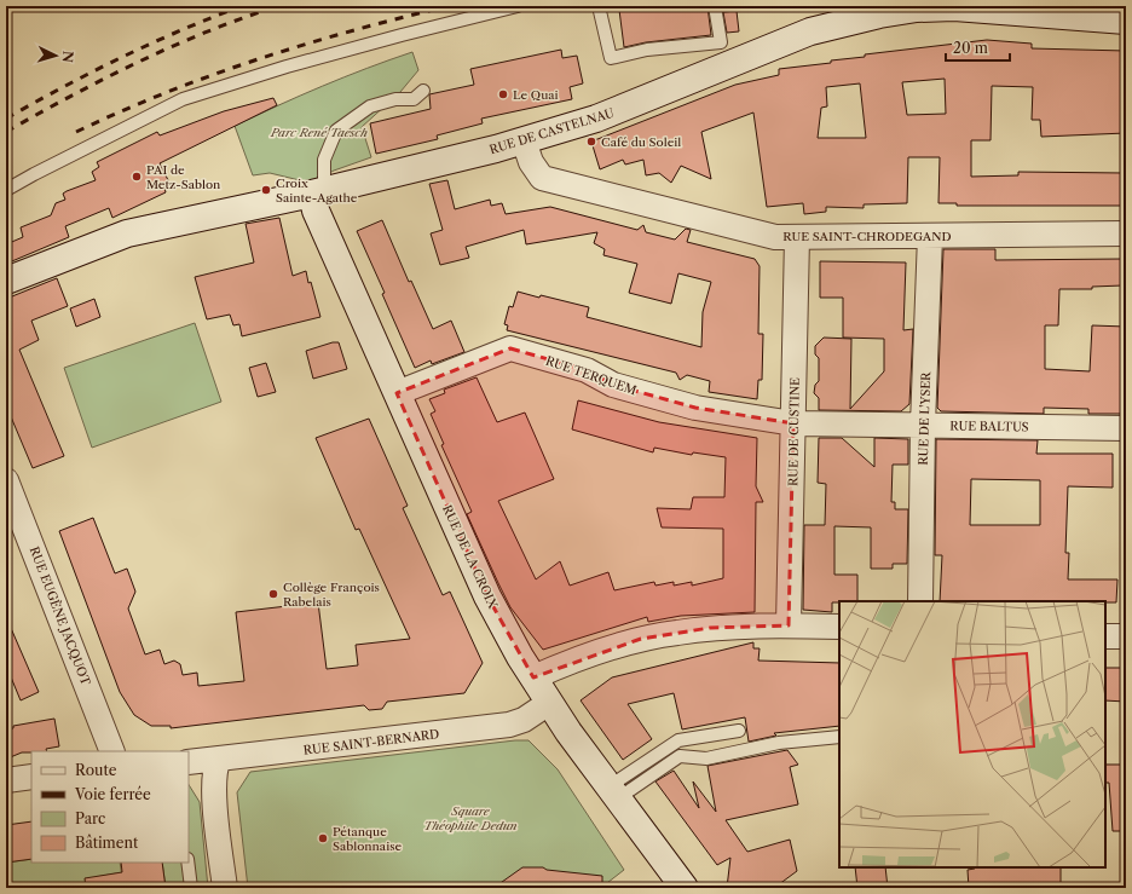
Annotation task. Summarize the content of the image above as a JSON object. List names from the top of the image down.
{
  "streets": {
    "street": [
      "RUE DE CASTELNAU",
      "RUE SAINT-CHRODEGAND",
      "RUE TERQUEM",
      "RUE DE L'YSER",
      "RUE BALTUS",
      "RUE DE CUSTINE",
      "RUE DE LA CROIX",
      "RUE EUGÈNE JACQUOT",
      "RUE SAINT-BERNARD"
    ]
  },
  "crossings": [
    ["RUE DE CASTELNAU", "RUE SAINT-CHRODEGAND"],
    ["RUE DE CASTELNAU", "RUE DE LA CROIX"],
    ["RUE SAINT-CHRODEGAND", "RUE DE L'YSER"],
    ["RUE SAINT-CHRODEGAND", "RUE DE CUSTINE"],
    ["RUE TERQUEM", "RUE BALTUS"],
    ["RUE TERQUEM", "RUE DE CUSTINE"],
    ["RUE TERQUEM", "RUE DE LA CROIX"],
    ["RUE DE L'YSER", "RUE BALTUS"],
    ["RUE BALTUS", "RUE DE CUSTINE"],
    ["RUE DE LA CROIX", "RUE SAINT-BERNARD"]
  ],
  "parks": ["Parc René Taesch", "Square Théophile Dedun"],
  "places": [
    "Le Quai",
    "Café du Soleil",
    "PAI de Metz-Sablon",
    "Croix Sainte-Agathe",
    "Collège François Rabelais",
    "Pétanque Sablonnaise"
  ],
  "legend": [
    "Route",
    "Voie ferrée",
    "Parc",
    "Bâtiment"
  ],
  "scale_bar": "20 m",
  "north": "right"
}
